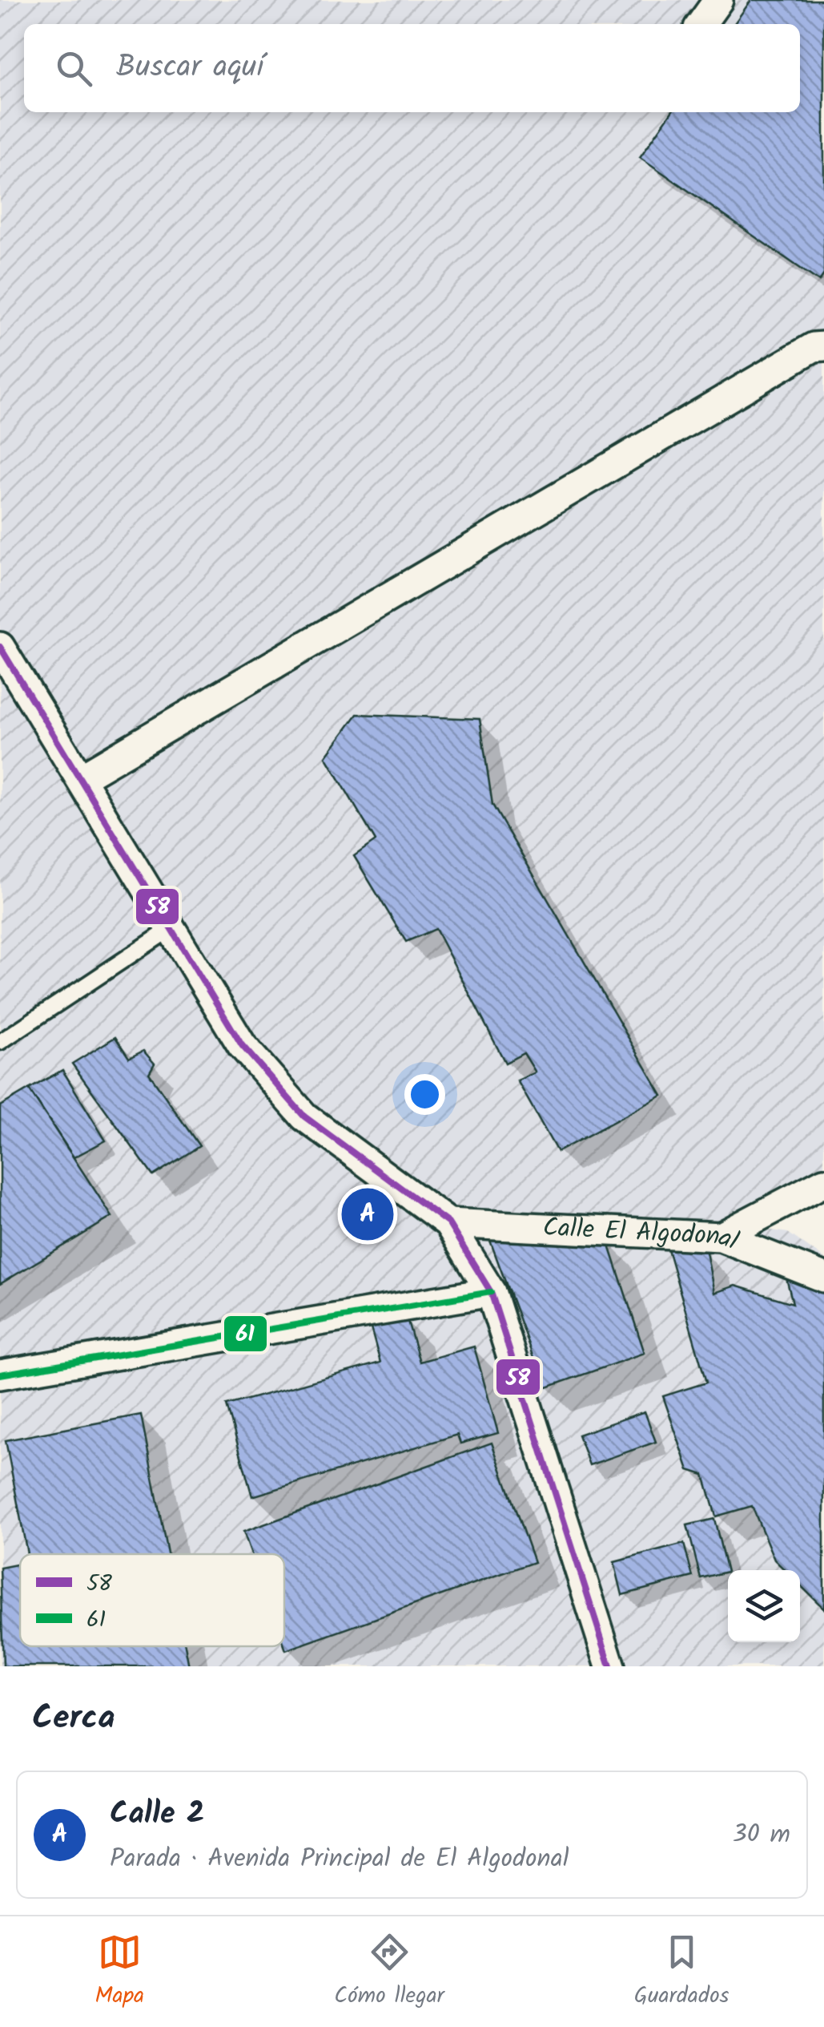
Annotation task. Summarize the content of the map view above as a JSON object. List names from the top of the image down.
{
  "streets": {
    "street": ["Calle El Algodonal"]
  },
  "lines": ["transit line 58", "transit line 61"],
  "legend": ["58", "61"],
  "page": {
    "search": "Buscar aquí",
    "pins": "A",
    "heading": "Cerca",
    "list": [
      {
        "mark": "A",
        "name": "Calle 2",
        "note": "Parada · Avenida Principal de El Algodonal",
        "value": "30 m"
      }
    ],
    "nav": ["Mapa", "Cómo llegar", "Guardados"]
  }
}
